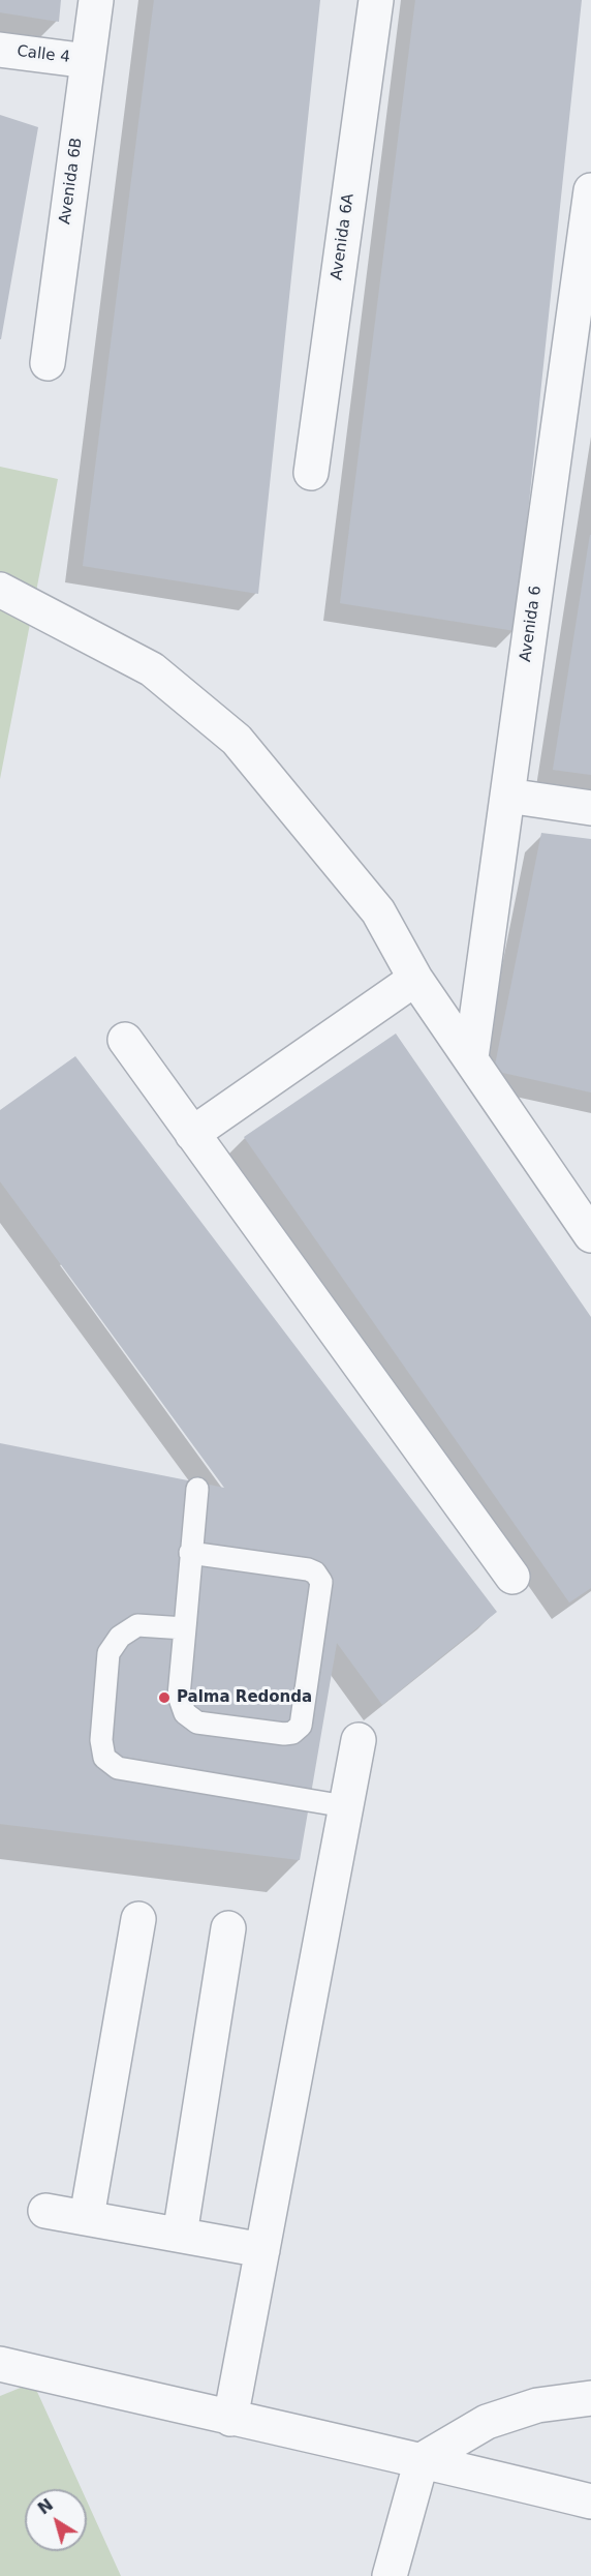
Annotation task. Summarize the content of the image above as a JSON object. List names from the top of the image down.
{
  "streets": {
    "street": [
      "Calle 4",
      "Avenida 6B",
      "Avenida 6A",
      "Avenida 6"
    ]
  },
  "crossings": [
    ["Calle 4", "Avenida 6B"]
  ],
  "places": ["Palma Redonda"],
  "north": "top left"
}
